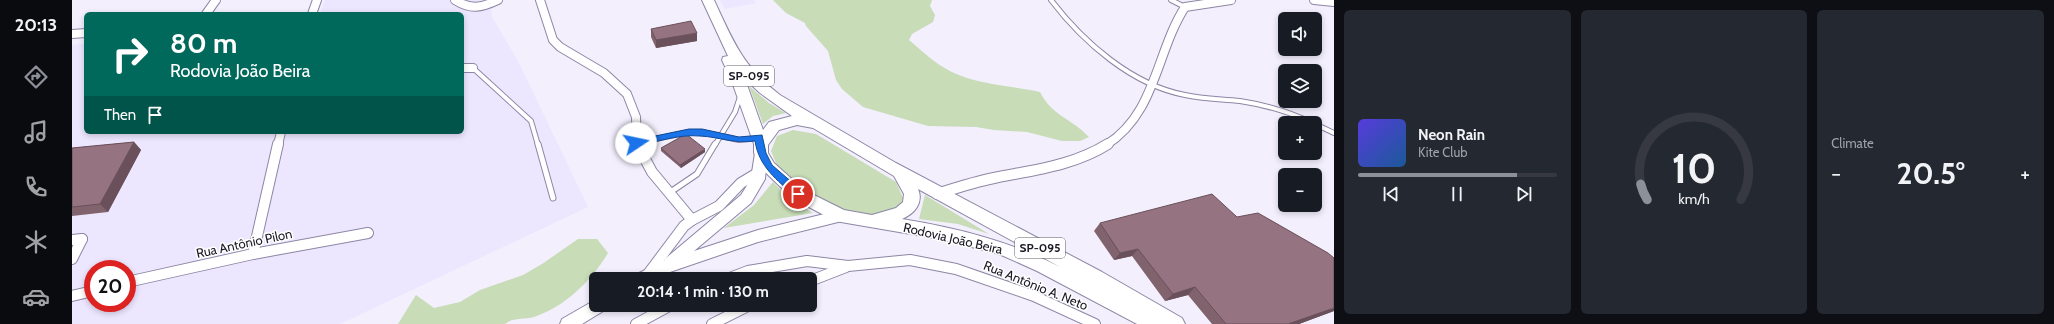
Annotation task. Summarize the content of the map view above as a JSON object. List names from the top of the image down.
{
  "streets": {
    "main road": ["SP-095", "Rodovia João Beira"],
    "street": ["Rua Antônio Pilon", "Rua Antônio A. Neto"]
  },
  "crossings": [
    ["SP-095", "Rodovia João Beira"]
  ],
  "page": {
    "tabs": "20:13",
    "tile": "Climate",
    "map_buttons": ["+", "−"],
    "turn": ["80 m", "Rodovia João Beira"],
    "then": "Then",
    "song": ["Neon Rain", "Kite Club"],
    "heat": ["−", "20.5°", "+"],
    "limit": "20",
    "trip": "20:14 · 1 min · 130 m",
    "gauge": ["10", "km/h"]
  }
}
